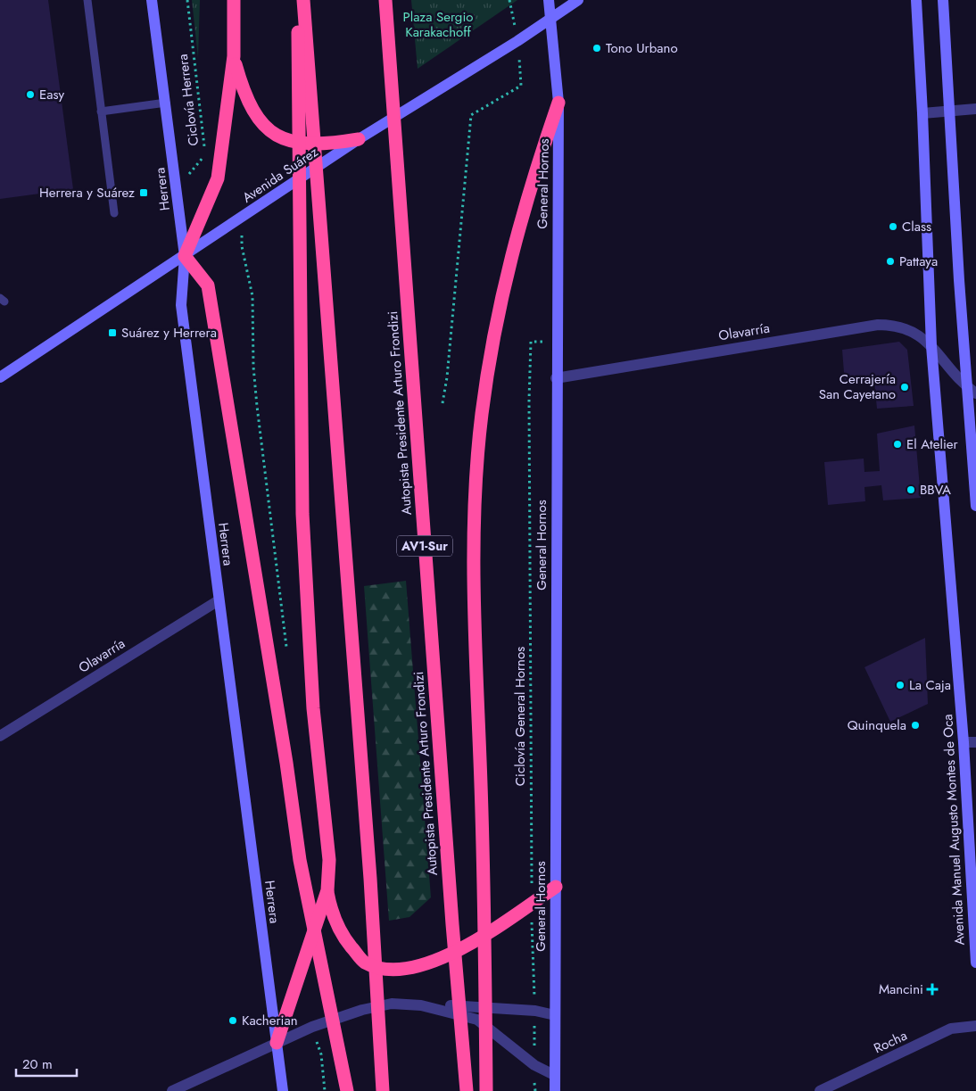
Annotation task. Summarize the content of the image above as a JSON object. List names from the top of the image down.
{
  "streets": {
    "highway": ["Autopista Presidente Arturo Frondizi", "AV1-Sur"],
    "street": [
      "Avenida Suárez",
      "General Hornos",
      "Herrera",
      "Olavarría",
      "Avenida Manuel Augusto Montes de Oca",
      "Rocha"
    ],
    "path": ["Ciclovía Herrera", "Ciclovía General Hornos"]
  },
  "crossings": [
    ["Ciclovía Herrera", "Herrera"],
    ["Avenida Suárez", "General Hornos"],
    ["Avenida Suárez", "Herrera"],
    ["General Hornos", "Olavarría"],
    ["Herrera", "Olavarría"],
    ["Olavarría", "Avenida Manuel Augusto Montes de Oca"]
  ],
  "parks": ["Plaza Sergio Karakachoff"],
  "places": {
    "other": [
      "Tono Urbano",
      "Easy",
      "Class",
      "Pattaya",
      "Cerrajería San Cayetano",
      "El Atelier",
      "BBVA",
      "La Caja",
      "Quinquela",
      "Kacherian"
    ],
    "transit": ["Herrera y Suárez", "Suárez y Herrera"],
    "health": ["Mancini"]
  },
  "scale_bar": "20 m"
}
